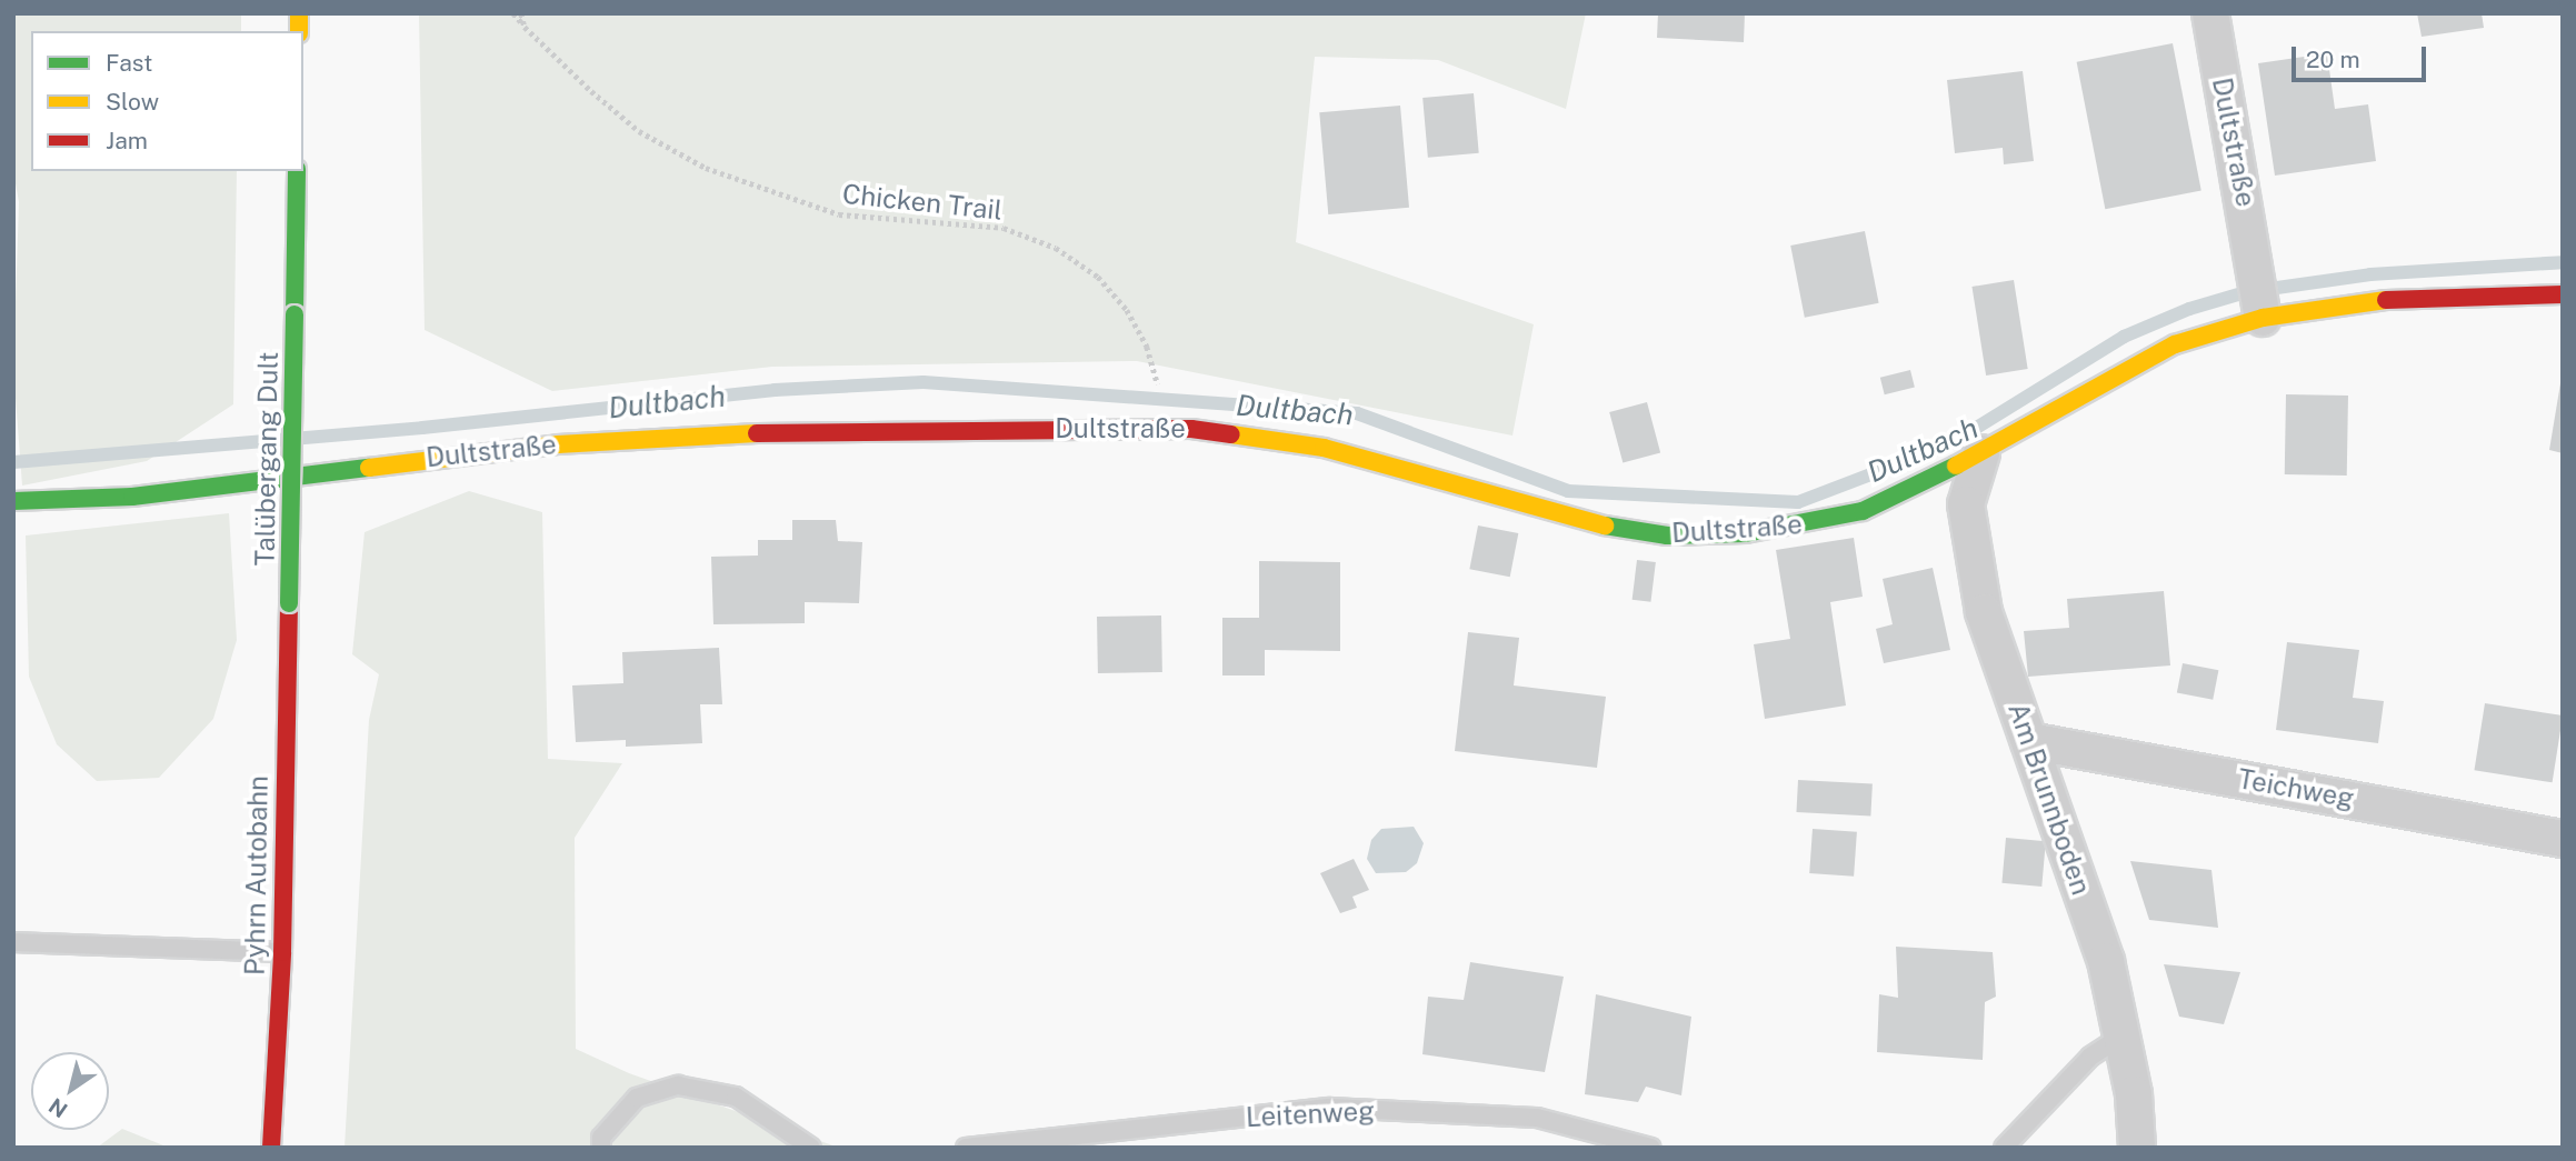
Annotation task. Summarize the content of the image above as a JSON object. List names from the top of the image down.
{
  "streets": {
    "main road": ["Dultstraße", "Talübergang Dult", "Pyhrn Autobahn"],
    "street": ["Teichweg", "Am Brunnboden"],
    "lane": ["Leitenweg"],
    "path": ["Chicken Trail"]
  },
  "crossings": [
    ["Dultstraße", "Am Brunnboden"],
    ["Talübergang Dult", "Pyhrn Autobahn"],
    ["Teichweg", "Am Brunnboden"]
  ],
  "water": ["Dultbach"],
  "legend": ["Fast", "Slow", "Jam"],
  "scale_bar": "20 m",
  "north": "bottom left"
}
